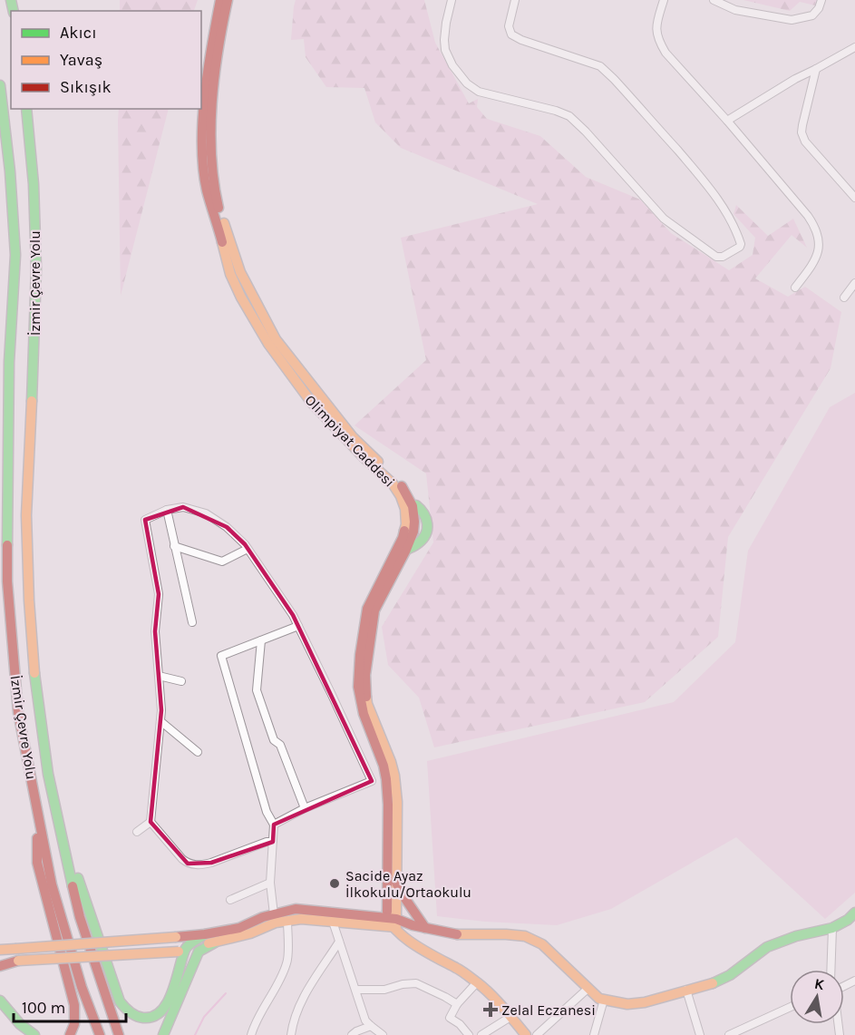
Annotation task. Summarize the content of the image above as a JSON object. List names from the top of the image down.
{
  "streets": {
    "main road": ["İzmir Çevre Yolu", "Olimpiyat Caddesi"]
  },
  "places": {
    "other": ["Sacide Ayaz İlkokulu/Ortaokulu"],
    "health": ["Zelal Eczanesi"]
  },
  "legend": ["Akıcı", "Yavaş", "Sıkışık"],
  "scale_bar": "100 m",
  "north": "top"
}
